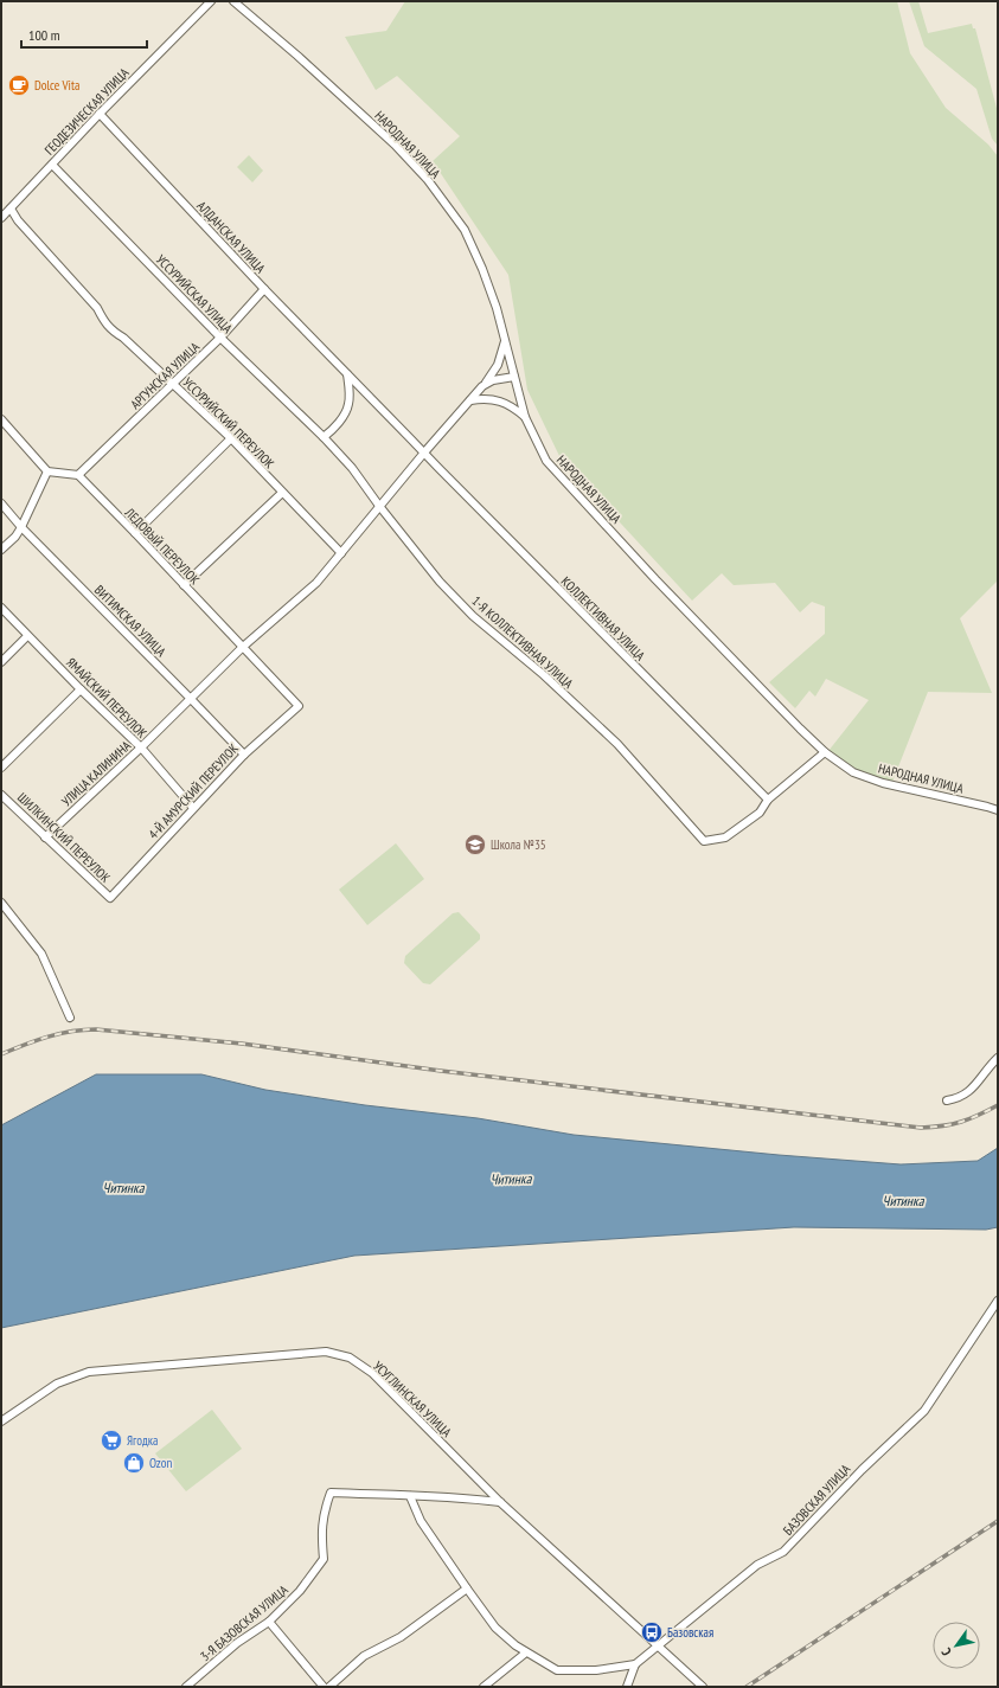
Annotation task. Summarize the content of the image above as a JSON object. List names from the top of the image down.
{
  "streets": {
    "street": [
      "ГЕОДЕЗИЧЕСКАЯ УЛИЦА",
      "НАРОДНАЯ УЛИЦА",
      "АЛДАНСКАЯ УЛИЦА",
      "УССУРИЙСКАЯ УЛИЦА",
      "АРГУНСКАЯ УЛИЦА",
      "УССУРИЙСКИЙ ПЕРЕУЛОК",
      "ЛЕДОВЫЙ ПЕРЕУЛОК",
      "КОЛЛЕКТИВНАЯ УЛИЦА",
      "ВИТИМСКАЯ УЛИЦА",
      "1-Я КОЛЛЕКТИВНАЯ УЛИЦА",
      "ЯМАЙСКИЙ ПЕРЕУЛОК",
      "УЛИЦА КАЛИНИНА",
      "4-Й АМУРСКИЙ ПЕРЕУЛОК",
      "ШИЛКИНСКИЙ ПЕРЕУЛОК",
      "УСУГЛИНСКАЯ УЛИЦА",
      "БАЗОВСКАЯ УЛИЦА",
      "3-Я БАЗОВСКАЯ УЛИЦА"
    ]
  },
  "crossings": [
    ["ГЕОДЕЗИЧЕСКАЯ УЛИЦА", "АЛДАНСКАЯ УЛИЦА"],
    ["ГЕОДЕЗИЧЕСКАЯ УЛИЦА", "УССУРИЙСКАЯ УЛИЦА"],
    ["ГЕОДЕЗИЧЕСКАЯ УЛИЦА", "УССУРИЙСКИЙ ПЕРЕУЛОК"],
    ["АЛДАНСКАЯ УЛИЦА", "АРГУНСКАЯ УЛИЦА"],
    ["АЛДАНСКАЯ УЛИЦА", "КОЛЛЕКТИВНАЯ УЛИЦА"],
    ["УССУРИЙСКАЯ УЛИЦА", "АРГУНСКАЯ УЛИЦА"],
    ["УССУРИЙСКАЯ УЛИЦА", "1-Я КОЛЛЕКТИВНАЯ УЛИЦА"],
    ["АРГУНСКАЯ УЛИЦА", "УССУРИЙСКИЙ ПЕРЕУЛОК"],
    ["АРГУНСКАЯ УЛИЦА", "ЛЕДОВЫЙ ПЕРЕУЛОК"],
    ["ЛЕДОВЫЙ ПЕРЕУЛОК", "УЛИЦА КАЛИНИНА"],
    ["ЛЕДОВЫЙ ПЕРЕУЛОК", "4-Й АМУРСКИЙ ПЕРЕУЛОК"],
    ["КОЛЛЕКТИВНАЯ УЛИЦА", "1-Я КОЛЛЕКТИВНАЯ УЛИЦА"],
    ["ВИТИМСКАЯ УЛИЦА", "УЛИЦА КАЛИНИНА"],
    ["ВИТИМСКАЯ УЛИЦА", "4-Й АМУРСКИЙ ПЕРЕУЛОК"],
    ["ЯМАЙСКИЙ ПЕРЕУЛОК", "УЛИЦА КАЛИНИНА"],
    ["ЯМАЙСКИЙ ПЕРЕУЛОК", "4-Й АМУРСКИЙ ПЕРЕУЛОК"],
    ["УЛИЦА КАЛИНИНА", "ШИЛКИНСКИЙ ПЕРЕУЛОК"],
    ["4-Й АМУРСКИЙ ПЕРЕУЛОК", "ШИЛКИНСКИЙ ПЕРЕУЛОК"],
    ["УСУГЛИНСКАЯ УЛИЦА", "БАЗОВСКАЯ УЛИЦА"]
  ],
  "water": ["Читинка"],
  "places": {
    "cafe": ["Dolce Vita"],
    "school or university": ["Школа №35"],
    "supermarket": ["Ягодка"],
    "shop": ["Ozon"],
    "bus stop": ["Базовская"]
  },
  "scale_bar": "100 m",
  "north": "bottom left"
}
